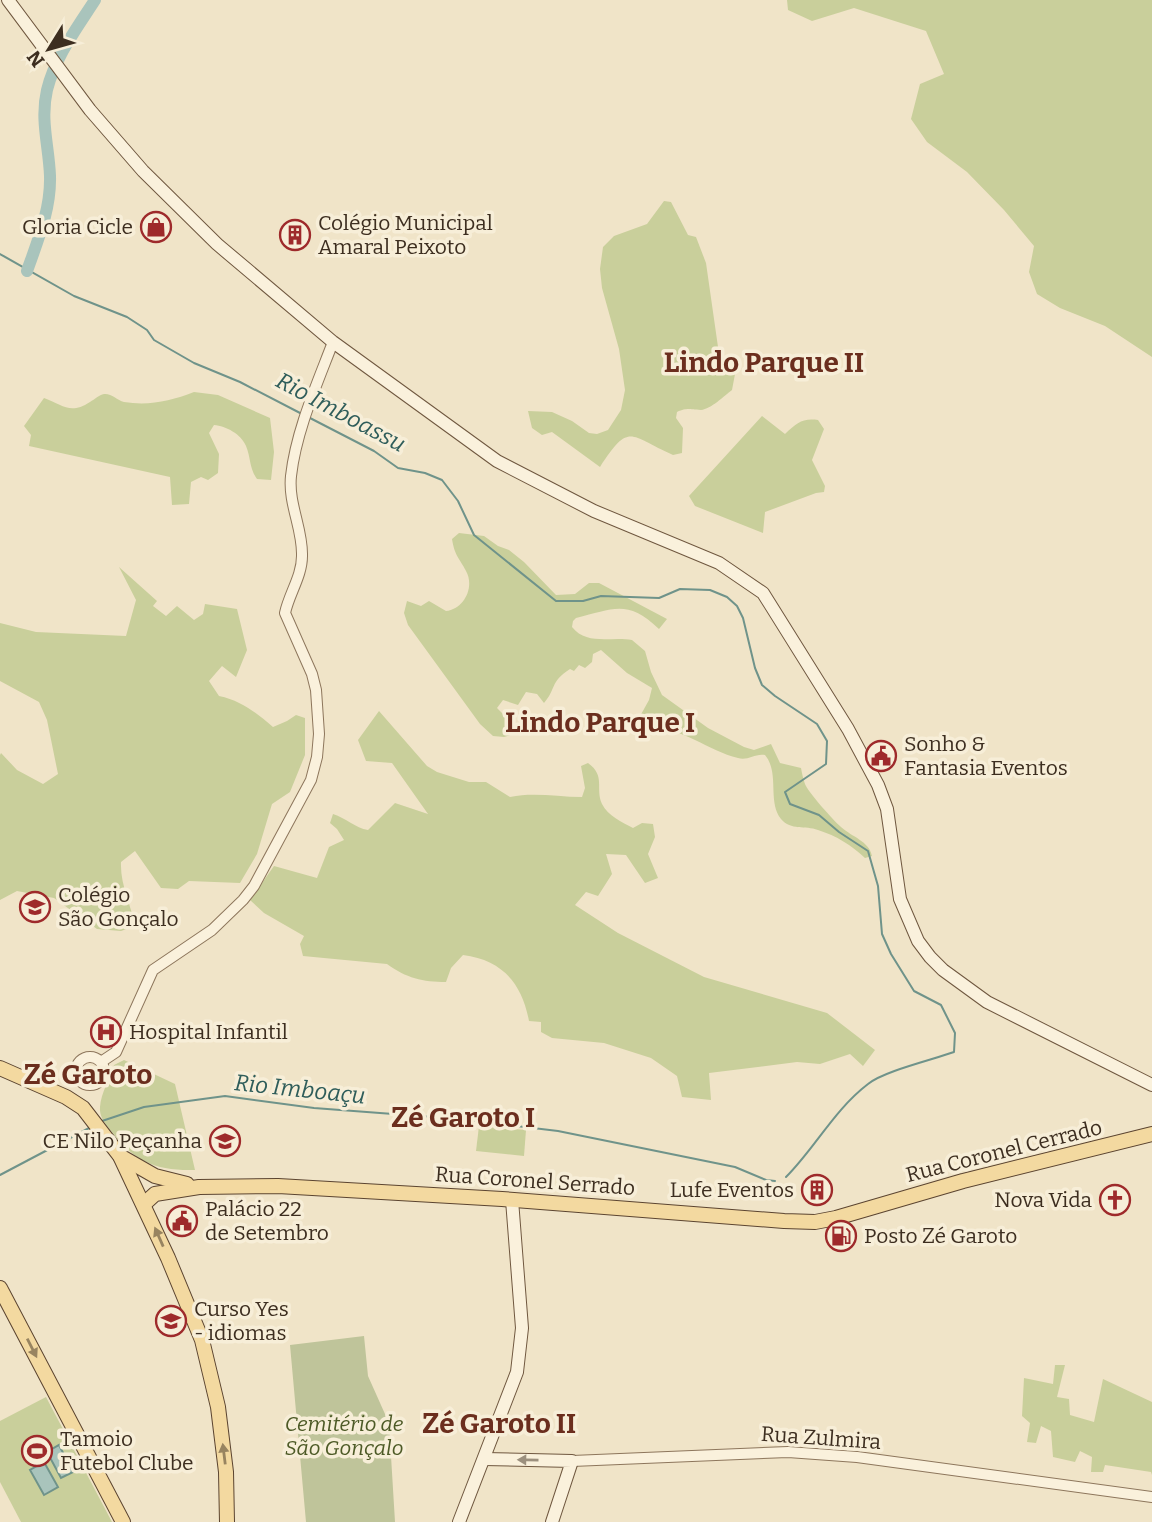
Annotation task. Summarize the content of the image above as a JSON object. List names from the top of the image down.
{
  "streets": {
    "main road": ["Rua Coronel Cerrado", "Rua Coronel Serrado", "Rua Zulmira"]
  },
  "crossings": [
    ["Rua Coronel Cerrado", "Rua Coronel Serrado"]
  ],
  "districts": [
    "Lindo Parque II",
    "Lindo Parque I",
    "Zé Garoto",
    "Zé Garoto I",
    "Zé Garoto II"
  ],
  "water": ["Rio Imboassu", "Rio Imboaçu"],
  "parks": ["Cemitério de São Gonçalo"],
  "places": {
    "shop": ["Gloria Cicle"],
    "building": ["Colégio Municipal Amaral Peixoto", "Lufe Eventos"],
    "public building": ["Sonho & Fantasia Eventos", "Palácio 22 de Setembro"],
    "school or university": ["Colégio São Gonçalo", "CE Nilo Peçanha", "Curso Yes - idiomas"],
    "hospital": ["Hospital Infantil"],
    "church": ["Nova Vida"],
    "fuel station": ["Posto Zé Garoto"],
    "sports": ["Tamoio Futebol Clube"]
  },
  "north": "bottom left"
}
